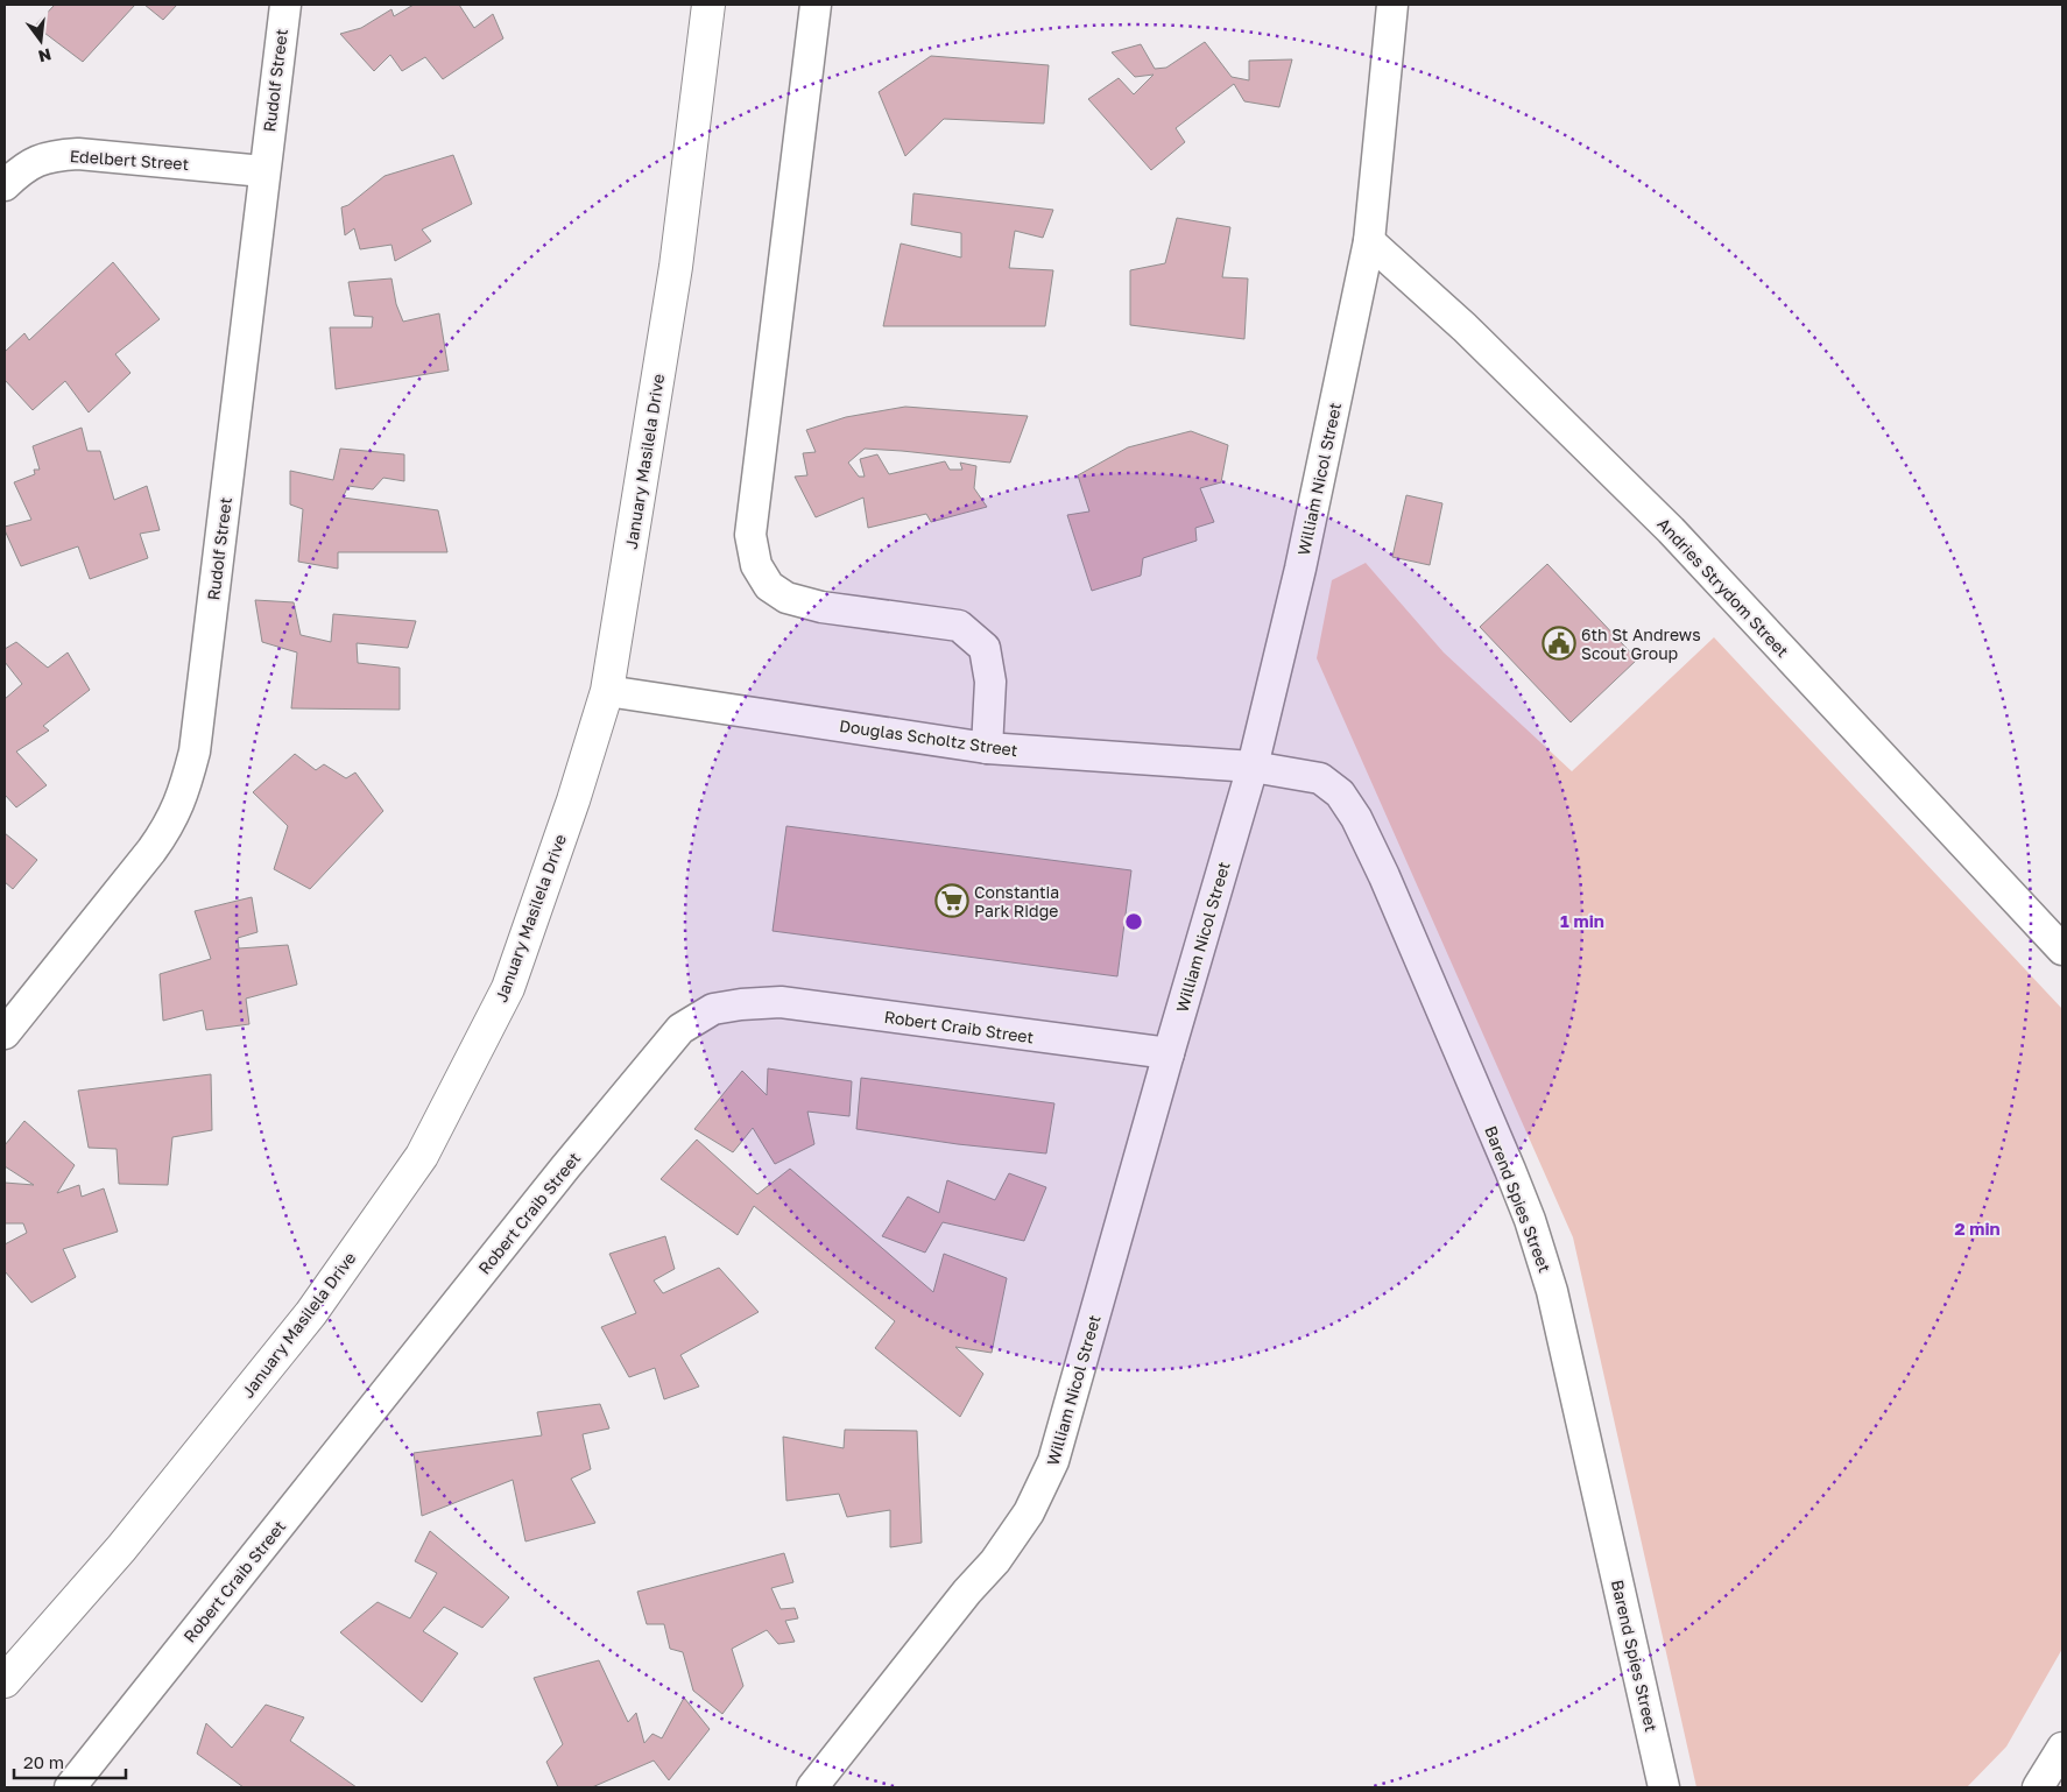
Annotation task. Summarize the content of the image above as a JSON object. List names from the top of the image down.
{
  "streets": {
    "main road": ["January Masilela Drive"],
    "street": [
      "Rudolf Street",
      "Edelbert Street",
      "William Nicol Street",
      "Andries Strydom Street",
      "Douglas Scholtz Street",
      "Robert Craib Street",
      "Barend Spies Street"
    ]
  },
  "crossings": [
    ["Rudolf Street", "Edelbert Street"],
    ["January Masilela Drive", "Douglas Scholtz Street"],
    ["William Nicol Street", "Andries Strydom Street"],
    ["William Nicol Street", "Douglas Scholtz Street"],
    ["William Nicol Street", "Robert Craib Street"],
    ["William Nicol Street", "Barend Spies Street"],
    ["Douglas Scholtz Street", "Barend Spies Street"]
  ],
  "places": {
    "public building": ["6th St Andrews Scout Group"],
    "supermarket": ["Constantia Park Ridge"]
  },
  "scale_bar": "20 m",
  "north": "bottom",
  "rings": ["1 min", "2 min"]
}
